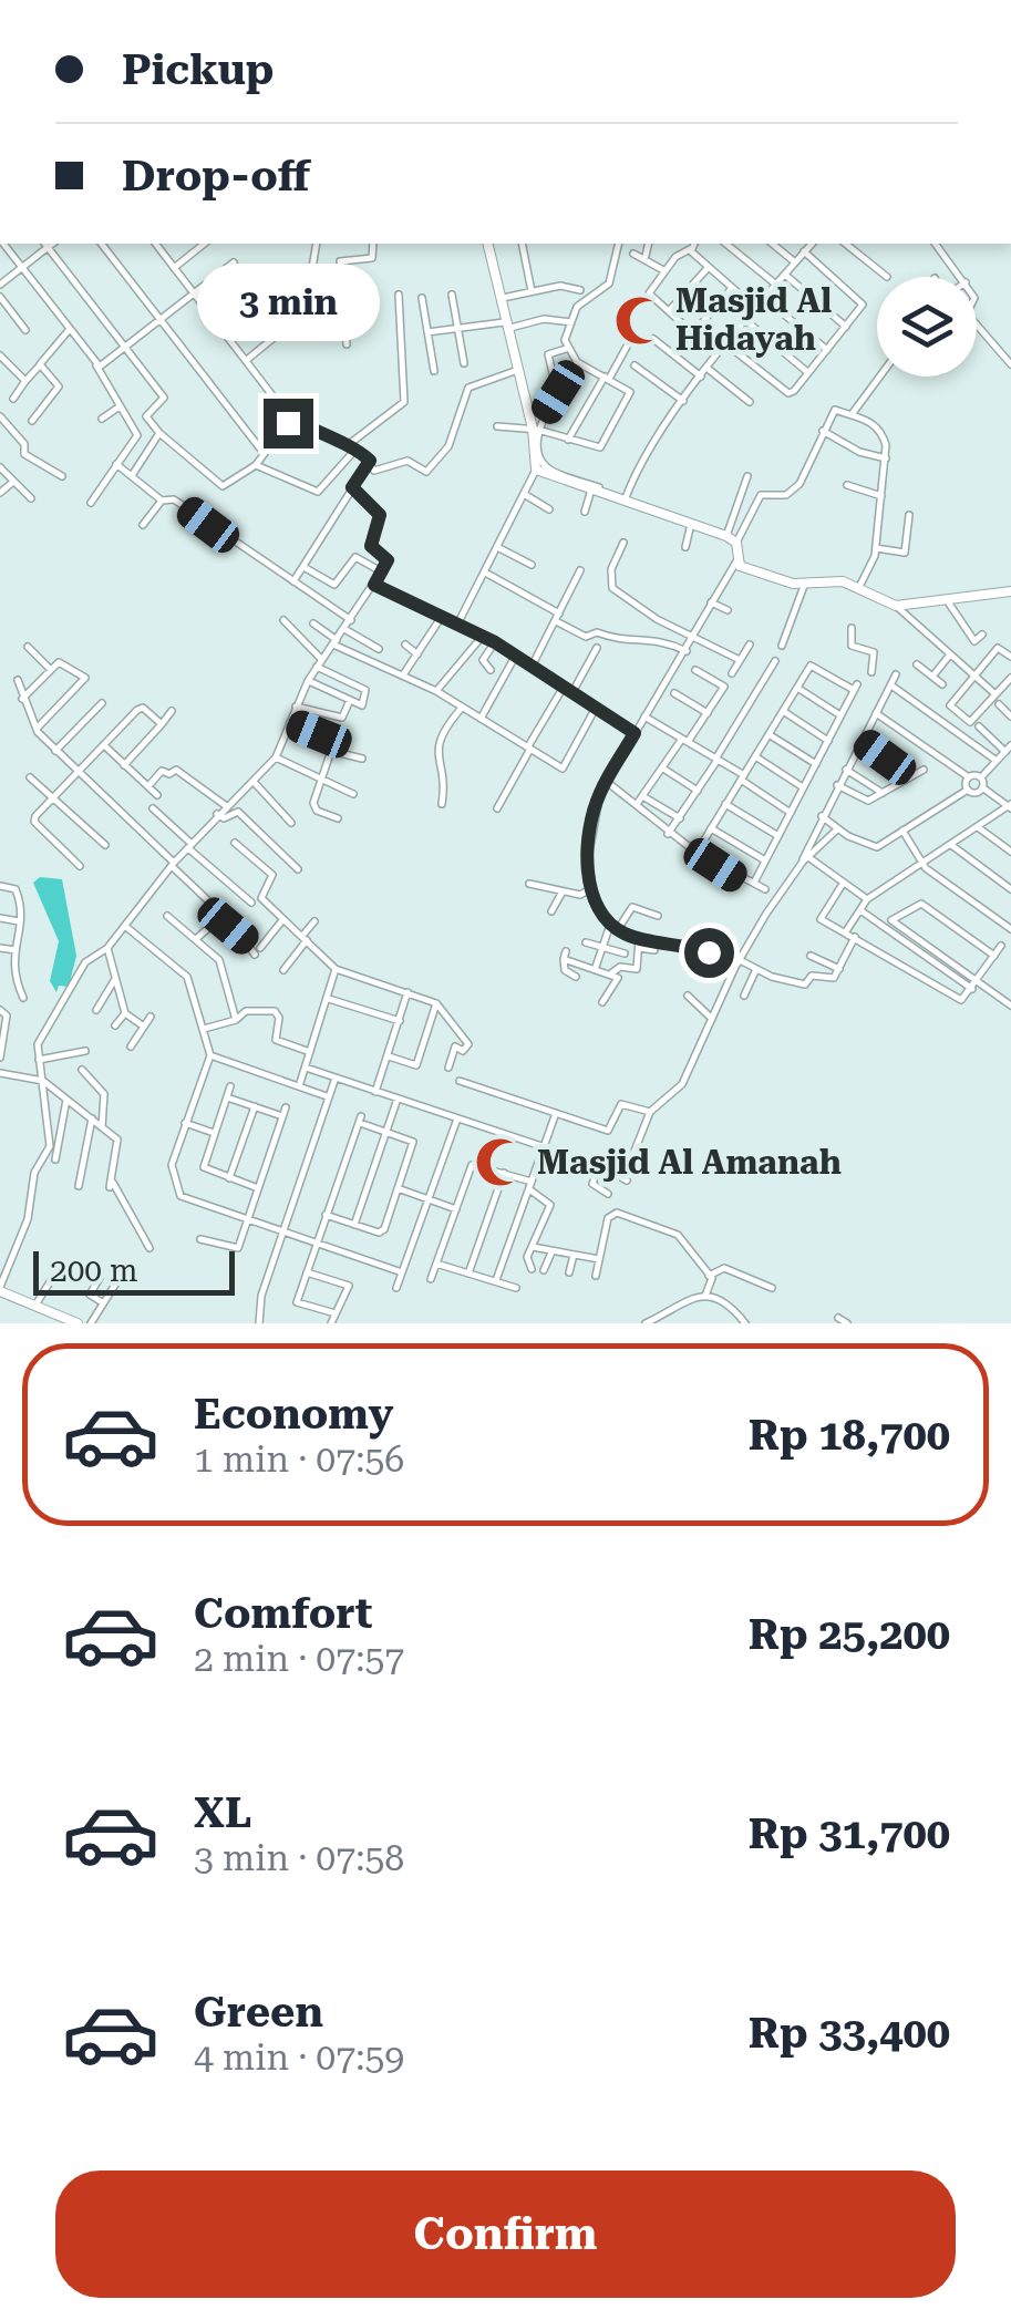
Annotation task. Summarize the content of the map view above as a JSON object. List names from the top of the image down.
{
  "places": {
    "mosque": ["Masjid Al Hidayah", "Masjid Al Amanah"]
  },
  "scale_bar": "200 m",
  "page": {
    "banner": ["Pickup", "Drop-off"],
    "bubble": "3 min",
    "scale": "200 m",
    "list": [
      {
        "name": "Economy",
        "note": "1 min · 07:56",
        "value": "Rp 18,700"
      },
      {
        "name": "Comfort",
        "note": "2 min · 07:57",
        "value": "Rp 25,200"
      },
      {
        "name": "XL",
        "note": "3 min · 07:58",
        "value": "Rp 31,700"
      },
      {
        "name": "Green",
        "note": "4 min · 07:59",
        "value": "Rp 33,400"
      }
    ],
    "buttons": "Confirm"
  }
}
